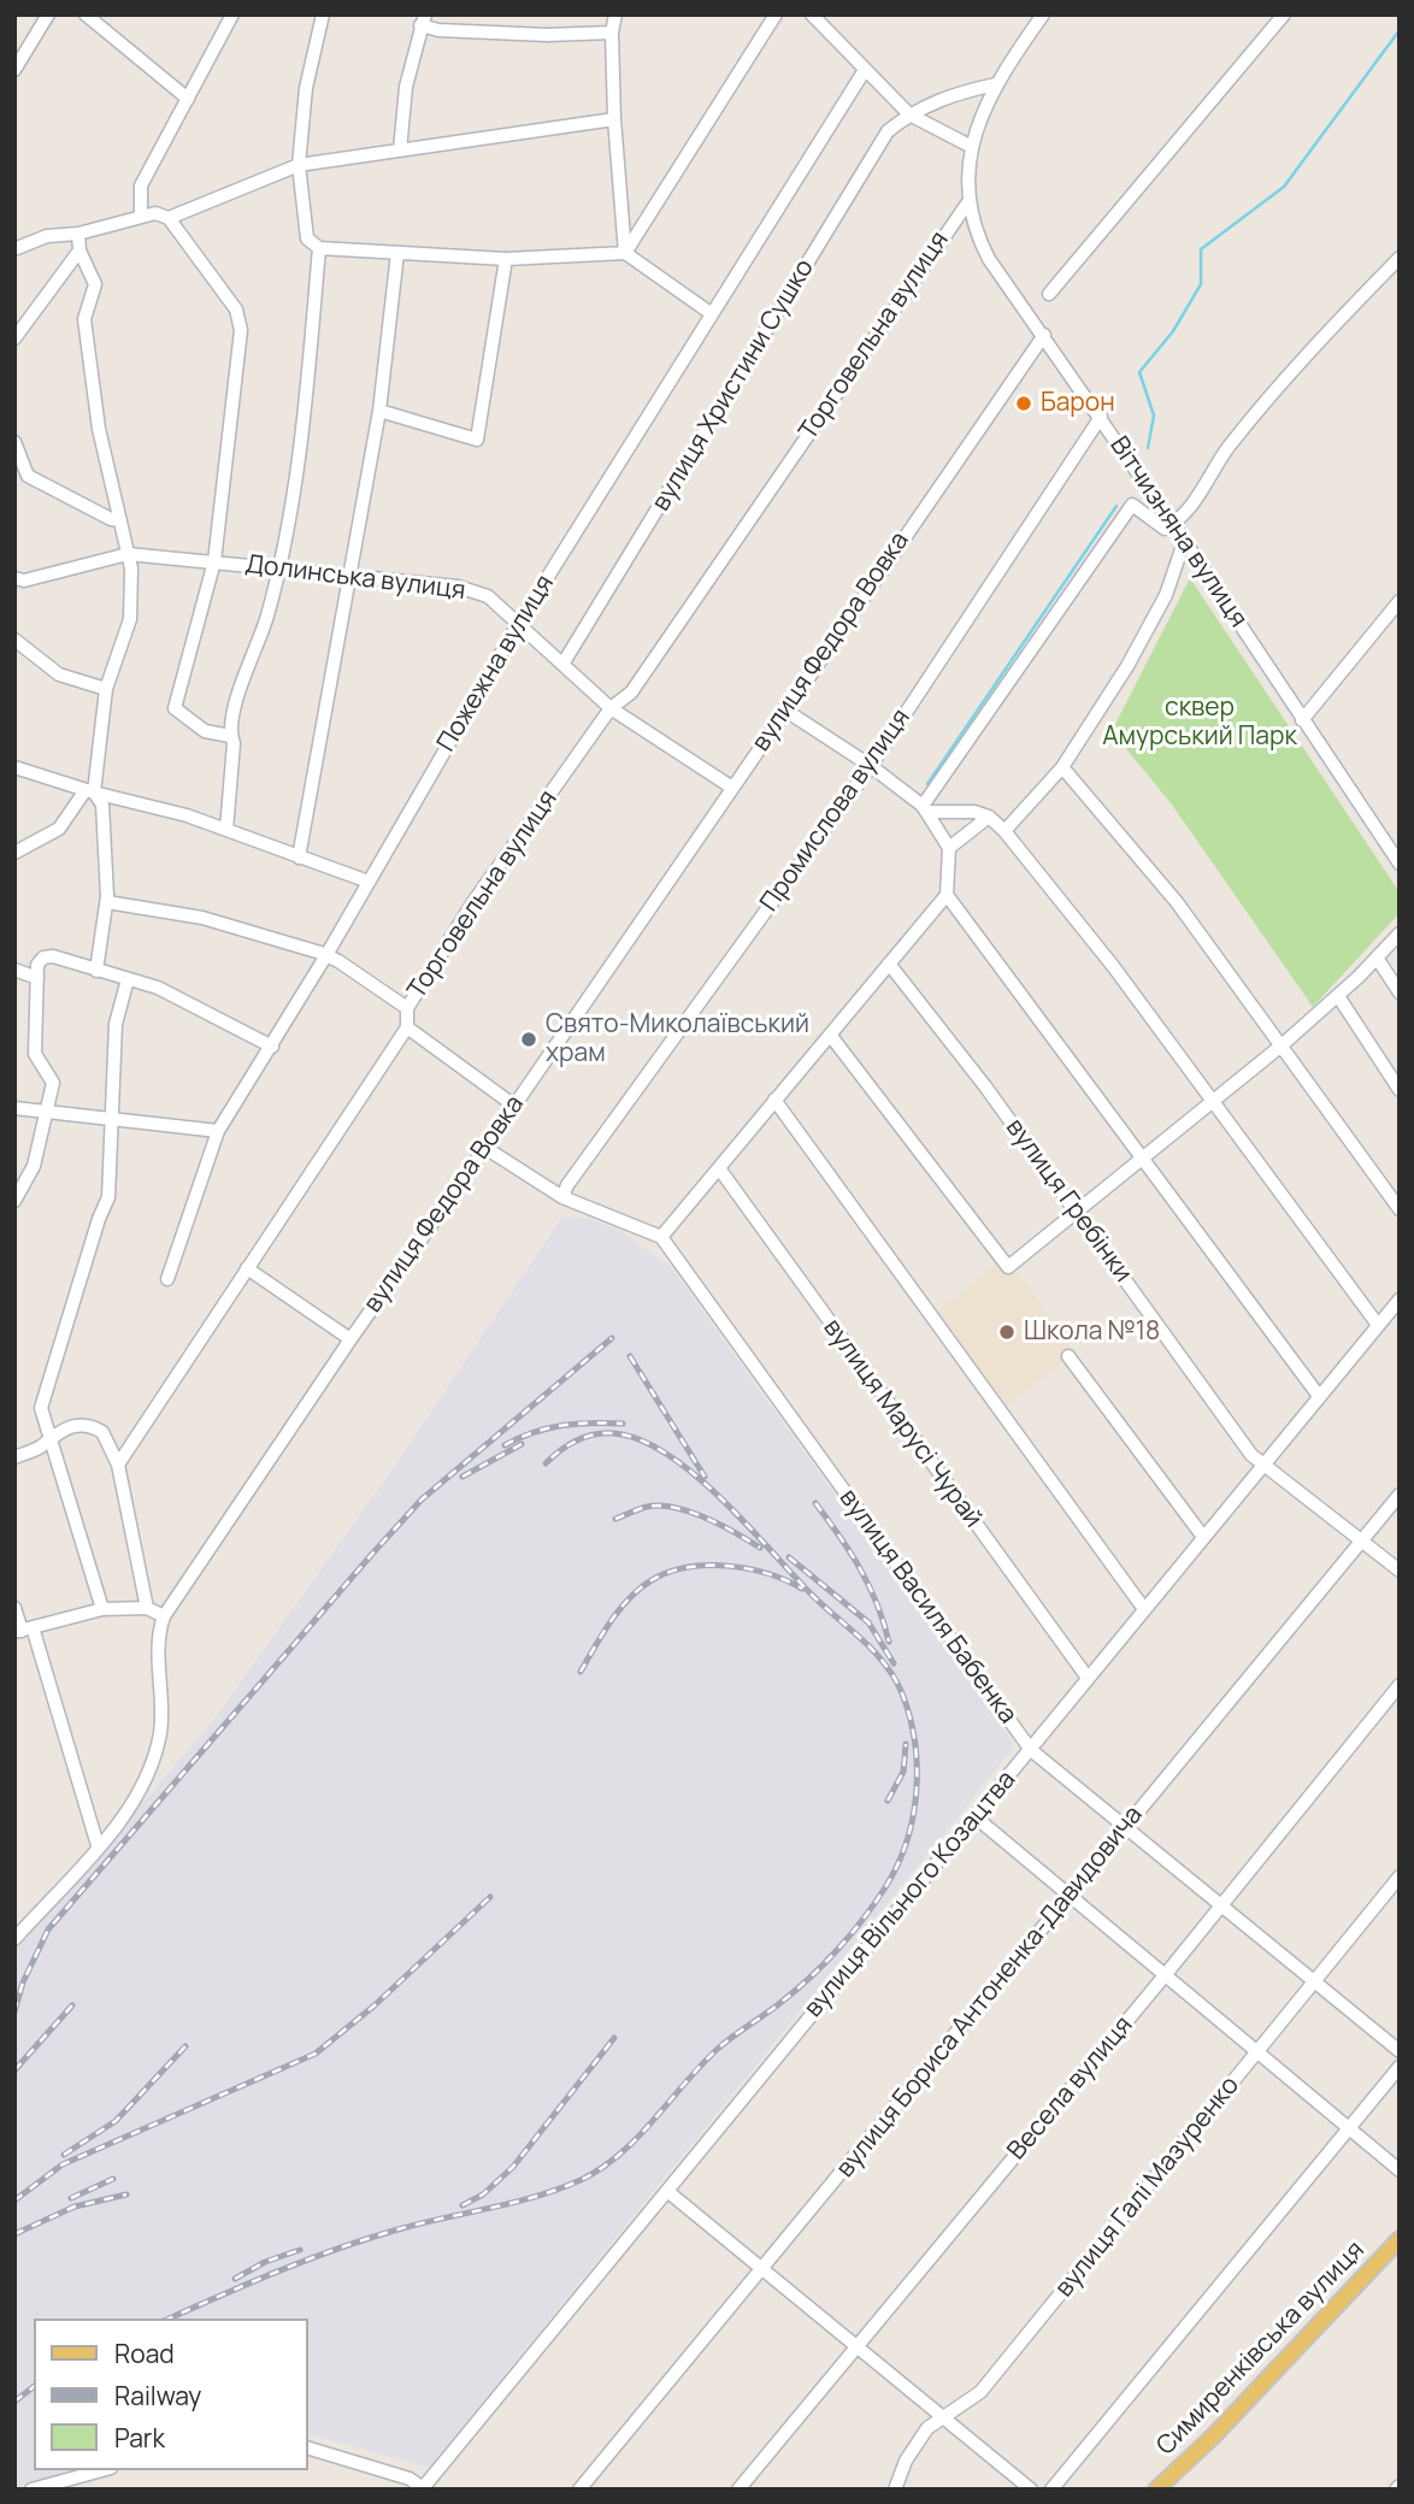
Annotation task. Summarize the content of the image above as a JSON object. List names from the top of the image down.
{
  "streets": {
    "main road": ["Симиренківська вулиця"],
    "street": [
      "Торговельна вулиця",
      "вулиця Христини Сушко",
      "Вітчизняна вулиця",
      "Долинська вулиця",
      "вулиця Федора Вовка",
      "Пожежна вулиця",
      "Промислова вулиця",
      "вулиця Гребінки",
      "вулиця Марусі Чурай",
      "вулиця Василя Бабенка",
      "вулиця Вільного Козацтва",
      "вулиця Бориса Антоненка-Давидовича",
      "Весела вулиця",
      "вулиця Галі Мазуренко"
    ]
  },
  "crossings": [
    ["Торговельна вулиця", "Вітчизняна вулиця"],
    ["Торговельна вулиця", "Долинська вулиця"],
    ["вулиця Христини Сушко", "Вітчизняна вулиця"],
    ["вулиця Христини Сушко", "Долинська вулиця"],
    ["Вітчизняна вулиця", "вулиця Федора Вовка"],
    ["Вітчизняна вулиця", "Промислова вулиця"],
    ["Долинська вулиця", "вулиця Федора Вовка"],
    ["Долинська вулиця", "Пожежна вулиця"],
    ["вулиця Гребінки", "вулиця Вільного Козацтва"],
    ["вулиця Гребінки", "вулиця Бориса Антоненка-Давидовича"],
    ["вулиця Марусі Чурай", "вулиця Вільного Козацтва"],
    ["вулиця Василя Бабенка", "вулиця Вільного Козацтва"],
    ["вулиця Василя Бабенка", "вулиця Бориса Антоненка-Давидовича"],
    ["вулиця Василя Бабенка", "Весела вулиця"],
    ["вулиця Василя Бабенка", "вулиця Галі Мазуренко"]
  ],
  "parks": ["сквер Амурський Парк"],
  "places": ["Барон", "Свято-Миколаївський храм", "Школа №18"],
  "legend": ["Road", "Railway", "Park"]
}
